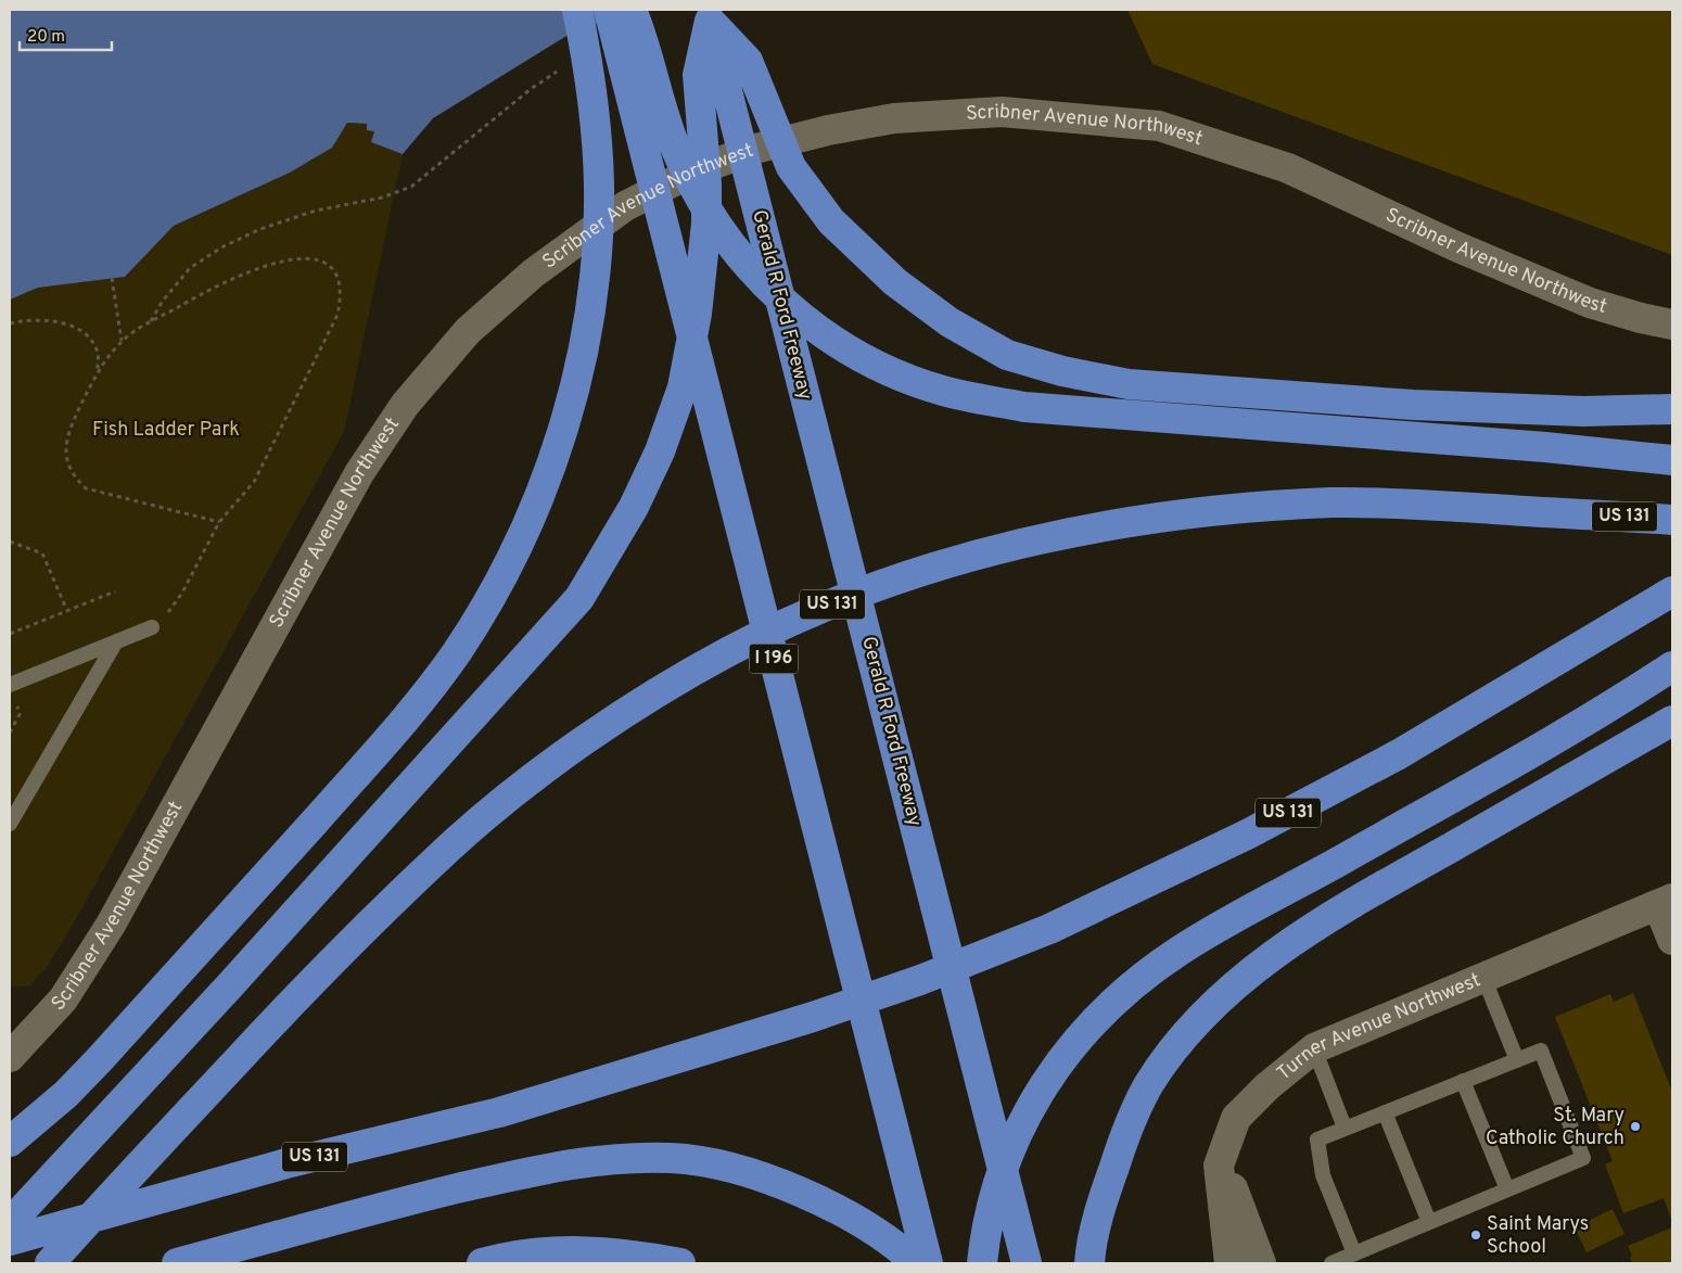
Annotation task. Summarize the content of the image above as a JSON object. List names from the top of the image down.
{
  "streets": {
    "highway": ["Gerald R Ford Freeway", "US 131", "I 196"],
    "street": ["Scribner Avenue Northwest", "Turner Avenue Northwest"]
  },
  "parks": ["Fish Ladder Park"],
  "places": ["St. Mary Catholic Church", "Saint Marys School"],
  "scale_bar": "20 m"
}
